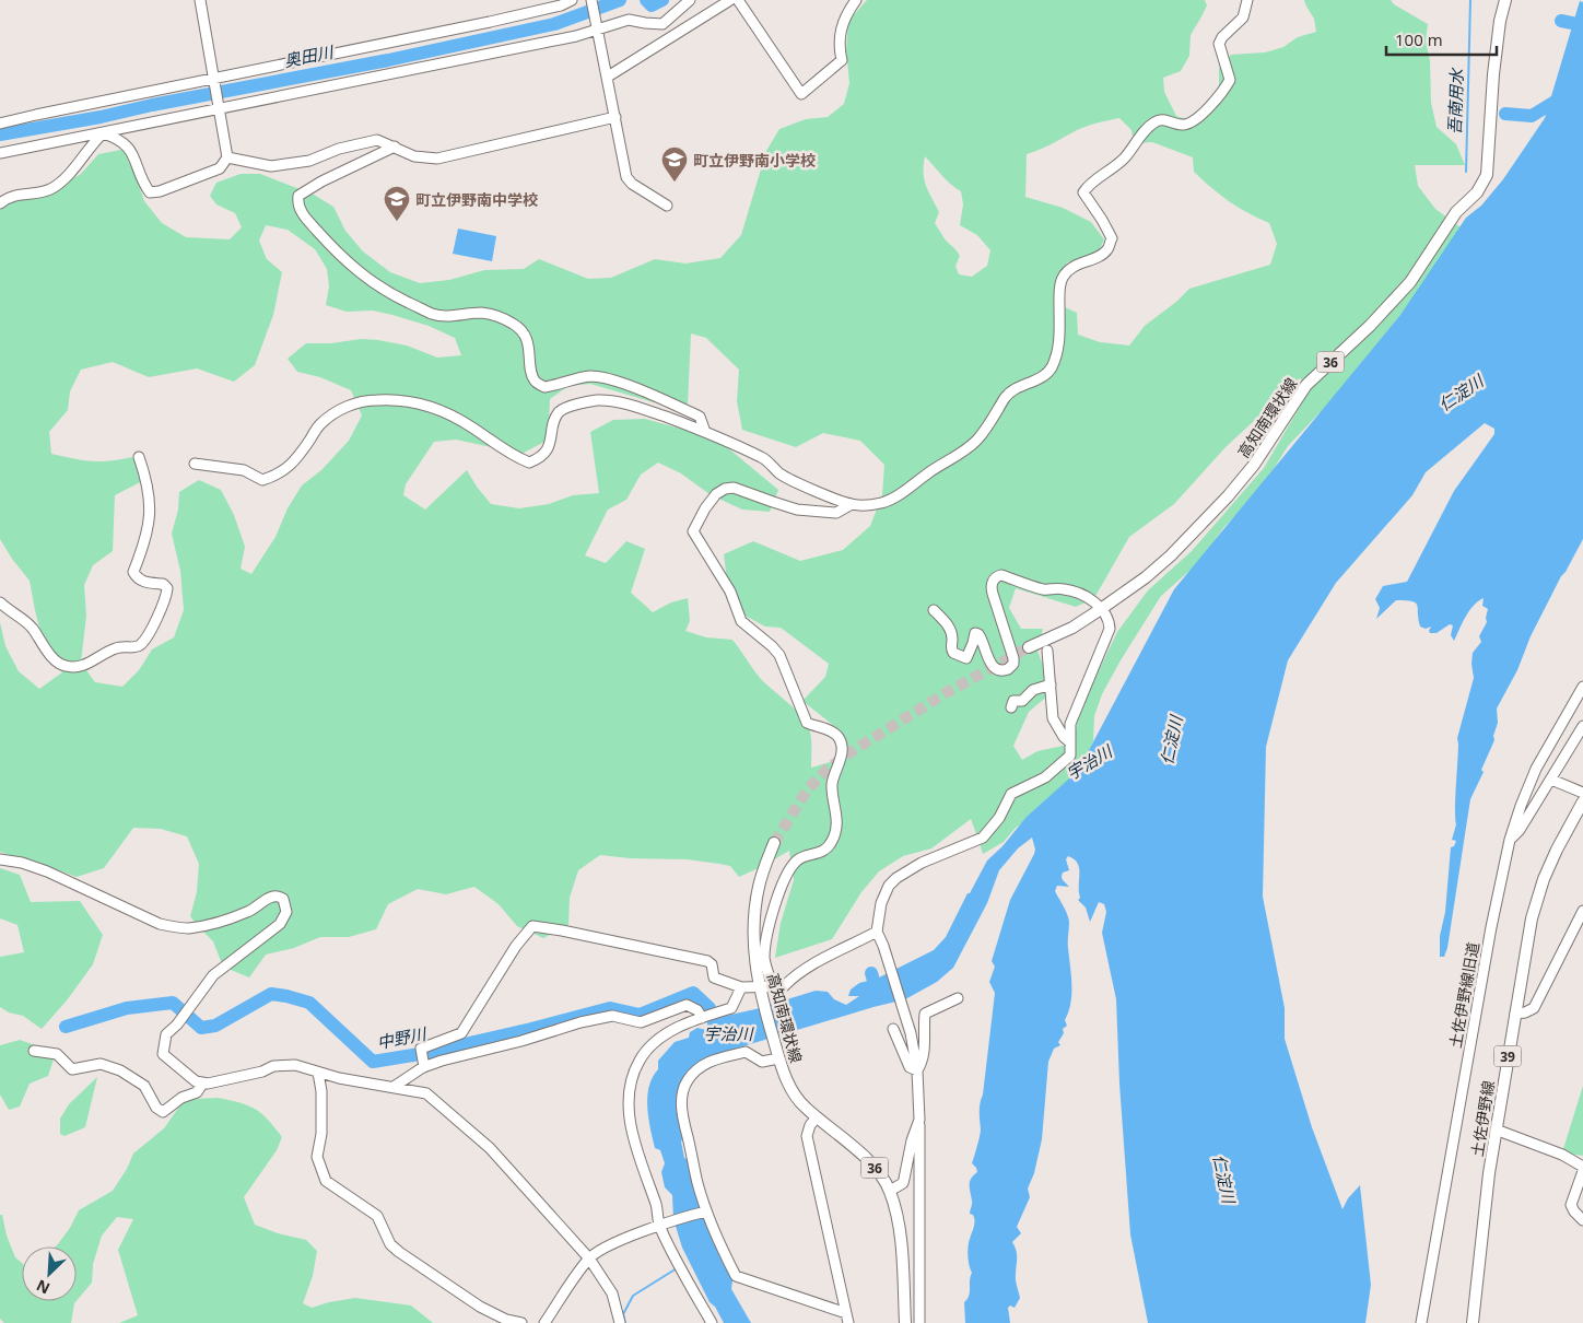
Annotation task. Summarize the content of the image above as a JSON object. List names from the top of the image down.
{
  "streets": {
    "main road": [
      "36",
      "高知南環状線",
      "39",
      "土佐伊野線"
    ],
    "street": ["土佐伊野線旧道"]
  },
  "water": [
    "奥田川",
    "吾南用水",
    "仁淀川",
    "宇治川",
    "中野川"
  ],
  "places": {
    "school or university": ["町立伊野南小学校", "町立伊野南中学校"]
  },
  "scale_bar": "100 m",
  "north": "bottom left"
}
